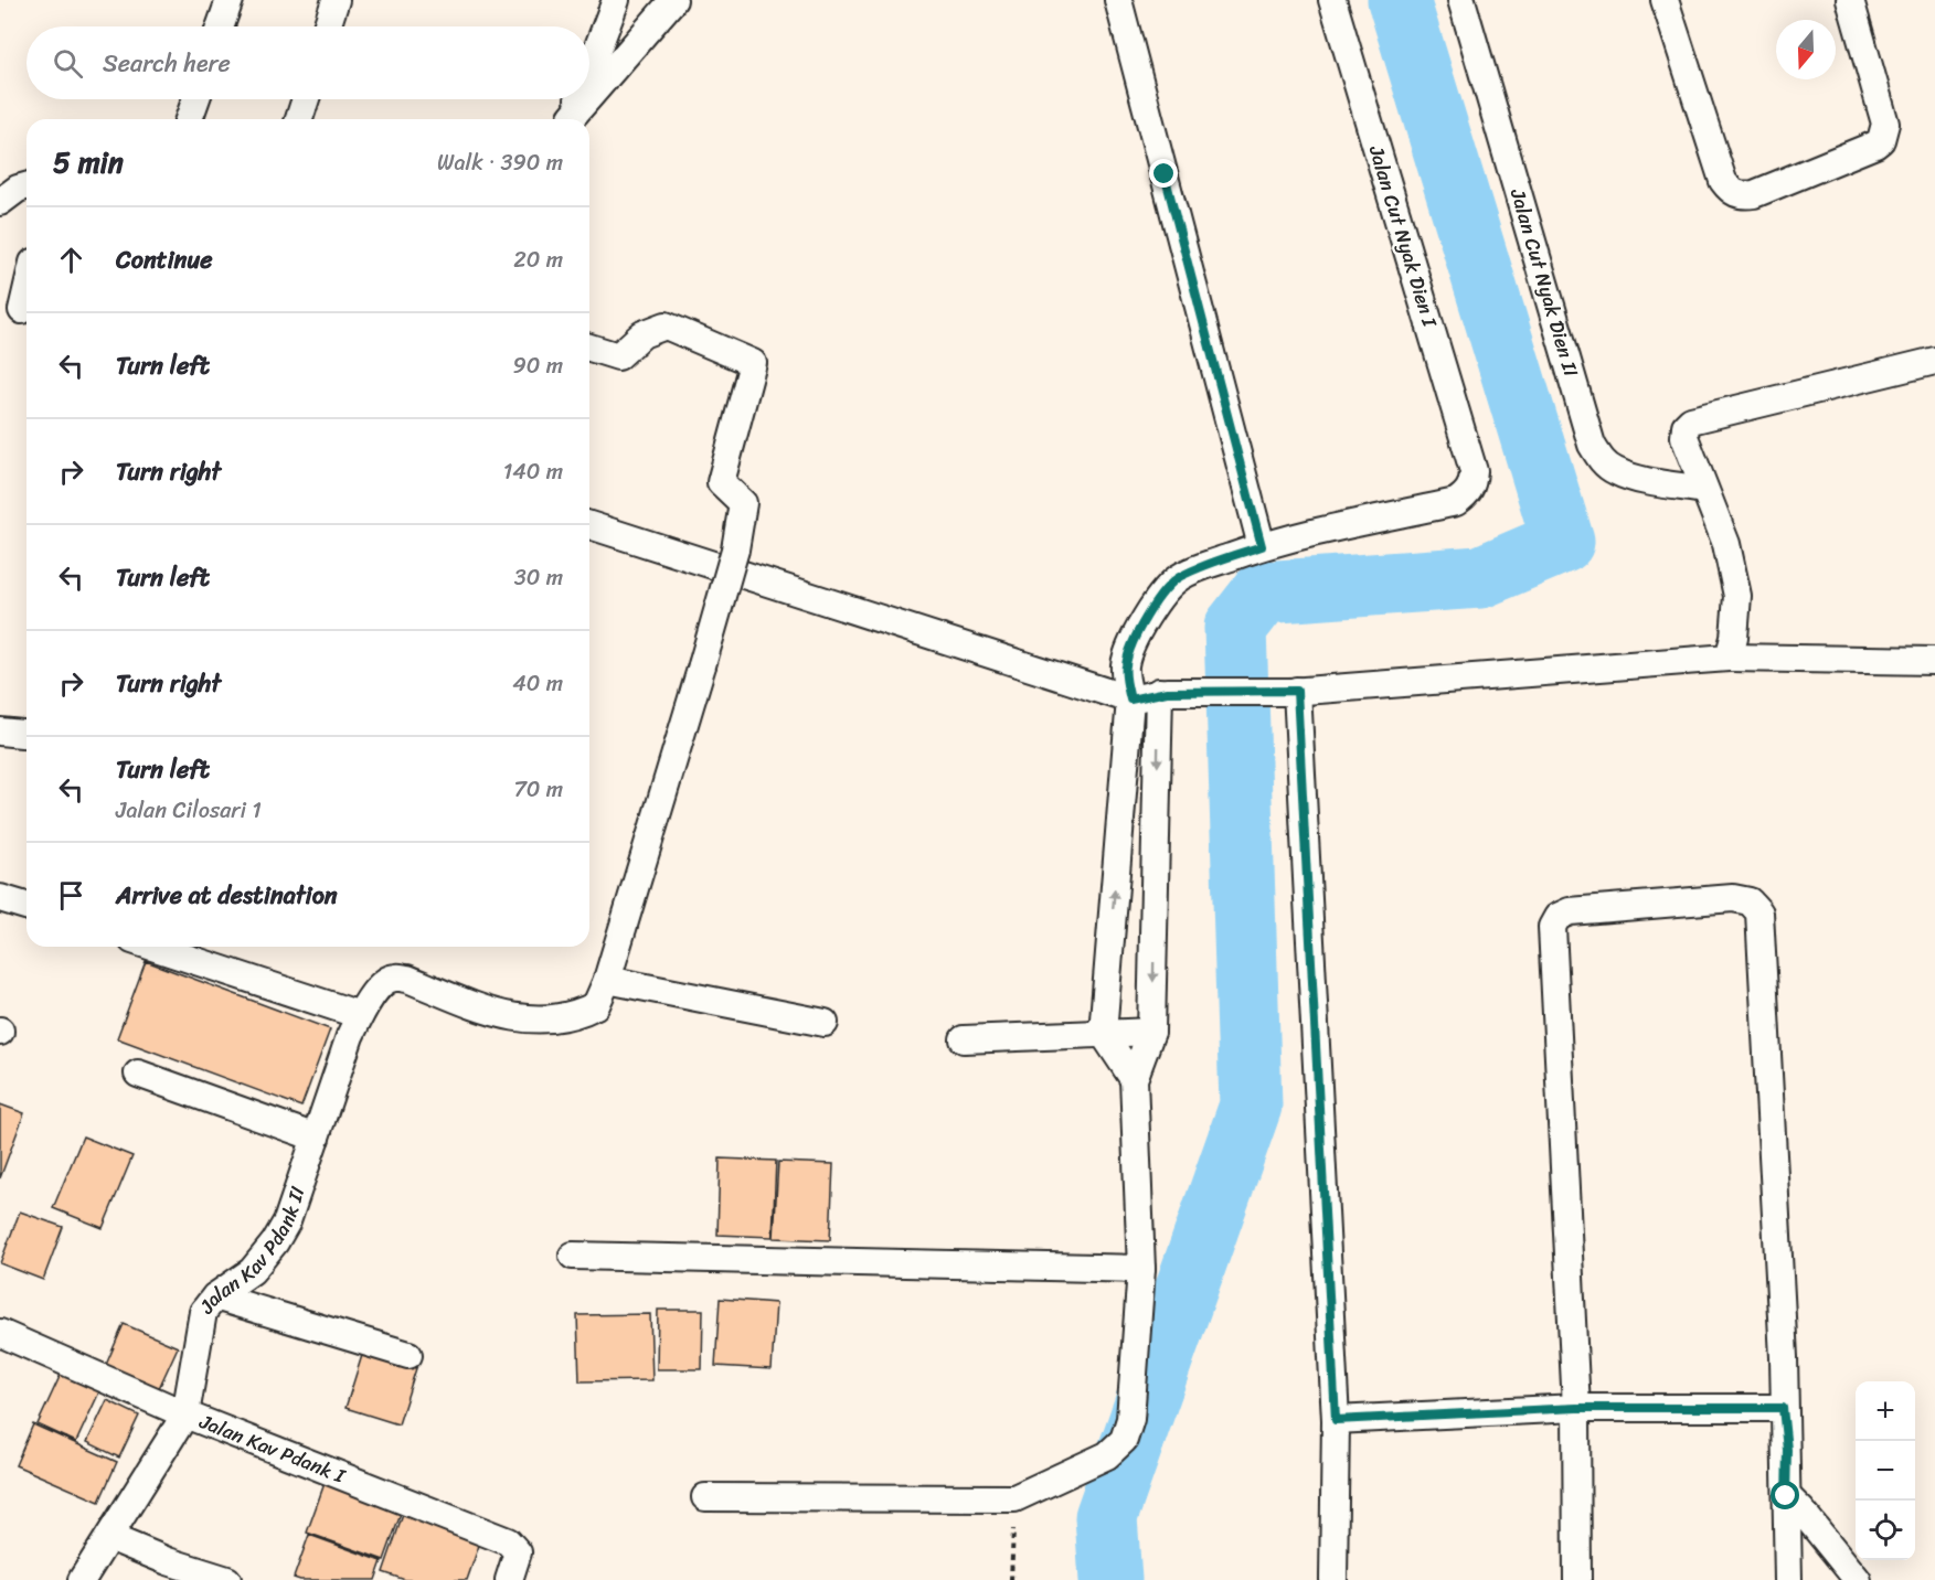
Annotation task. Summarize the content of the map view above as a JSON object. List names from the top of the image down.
{
  "streets": {
    "street": [
      "Jalan Cut Nyak Dien I",
      "Jalan Cut Nyak Dien II",
      "Jalan Kav Pdank II",
      "Jalan Kav Pdank I"
    ]
  },
  "crossings": [
    ["Jalan Kav Pdank II", "Jalan Kav Pdank I"]
  ],
  "north": "bottom",
  "page": {
    "search": "Search here",
    "heading": ["5 min", "Walk · 390 m"],
    "list": [
      ["Continue", "20 m"],
      ["Turn left", "90 m"],
      ["Turn right", "140 m"],
      ["Turn left", "30 m"],
      ["Turn right", "40 m"],
      ["Turn left", "Jalan Cilosari 1", "70 m"],
      "Arrive at destination"
    ],
    "map_buttons": ["+", "−"]
  }
}
